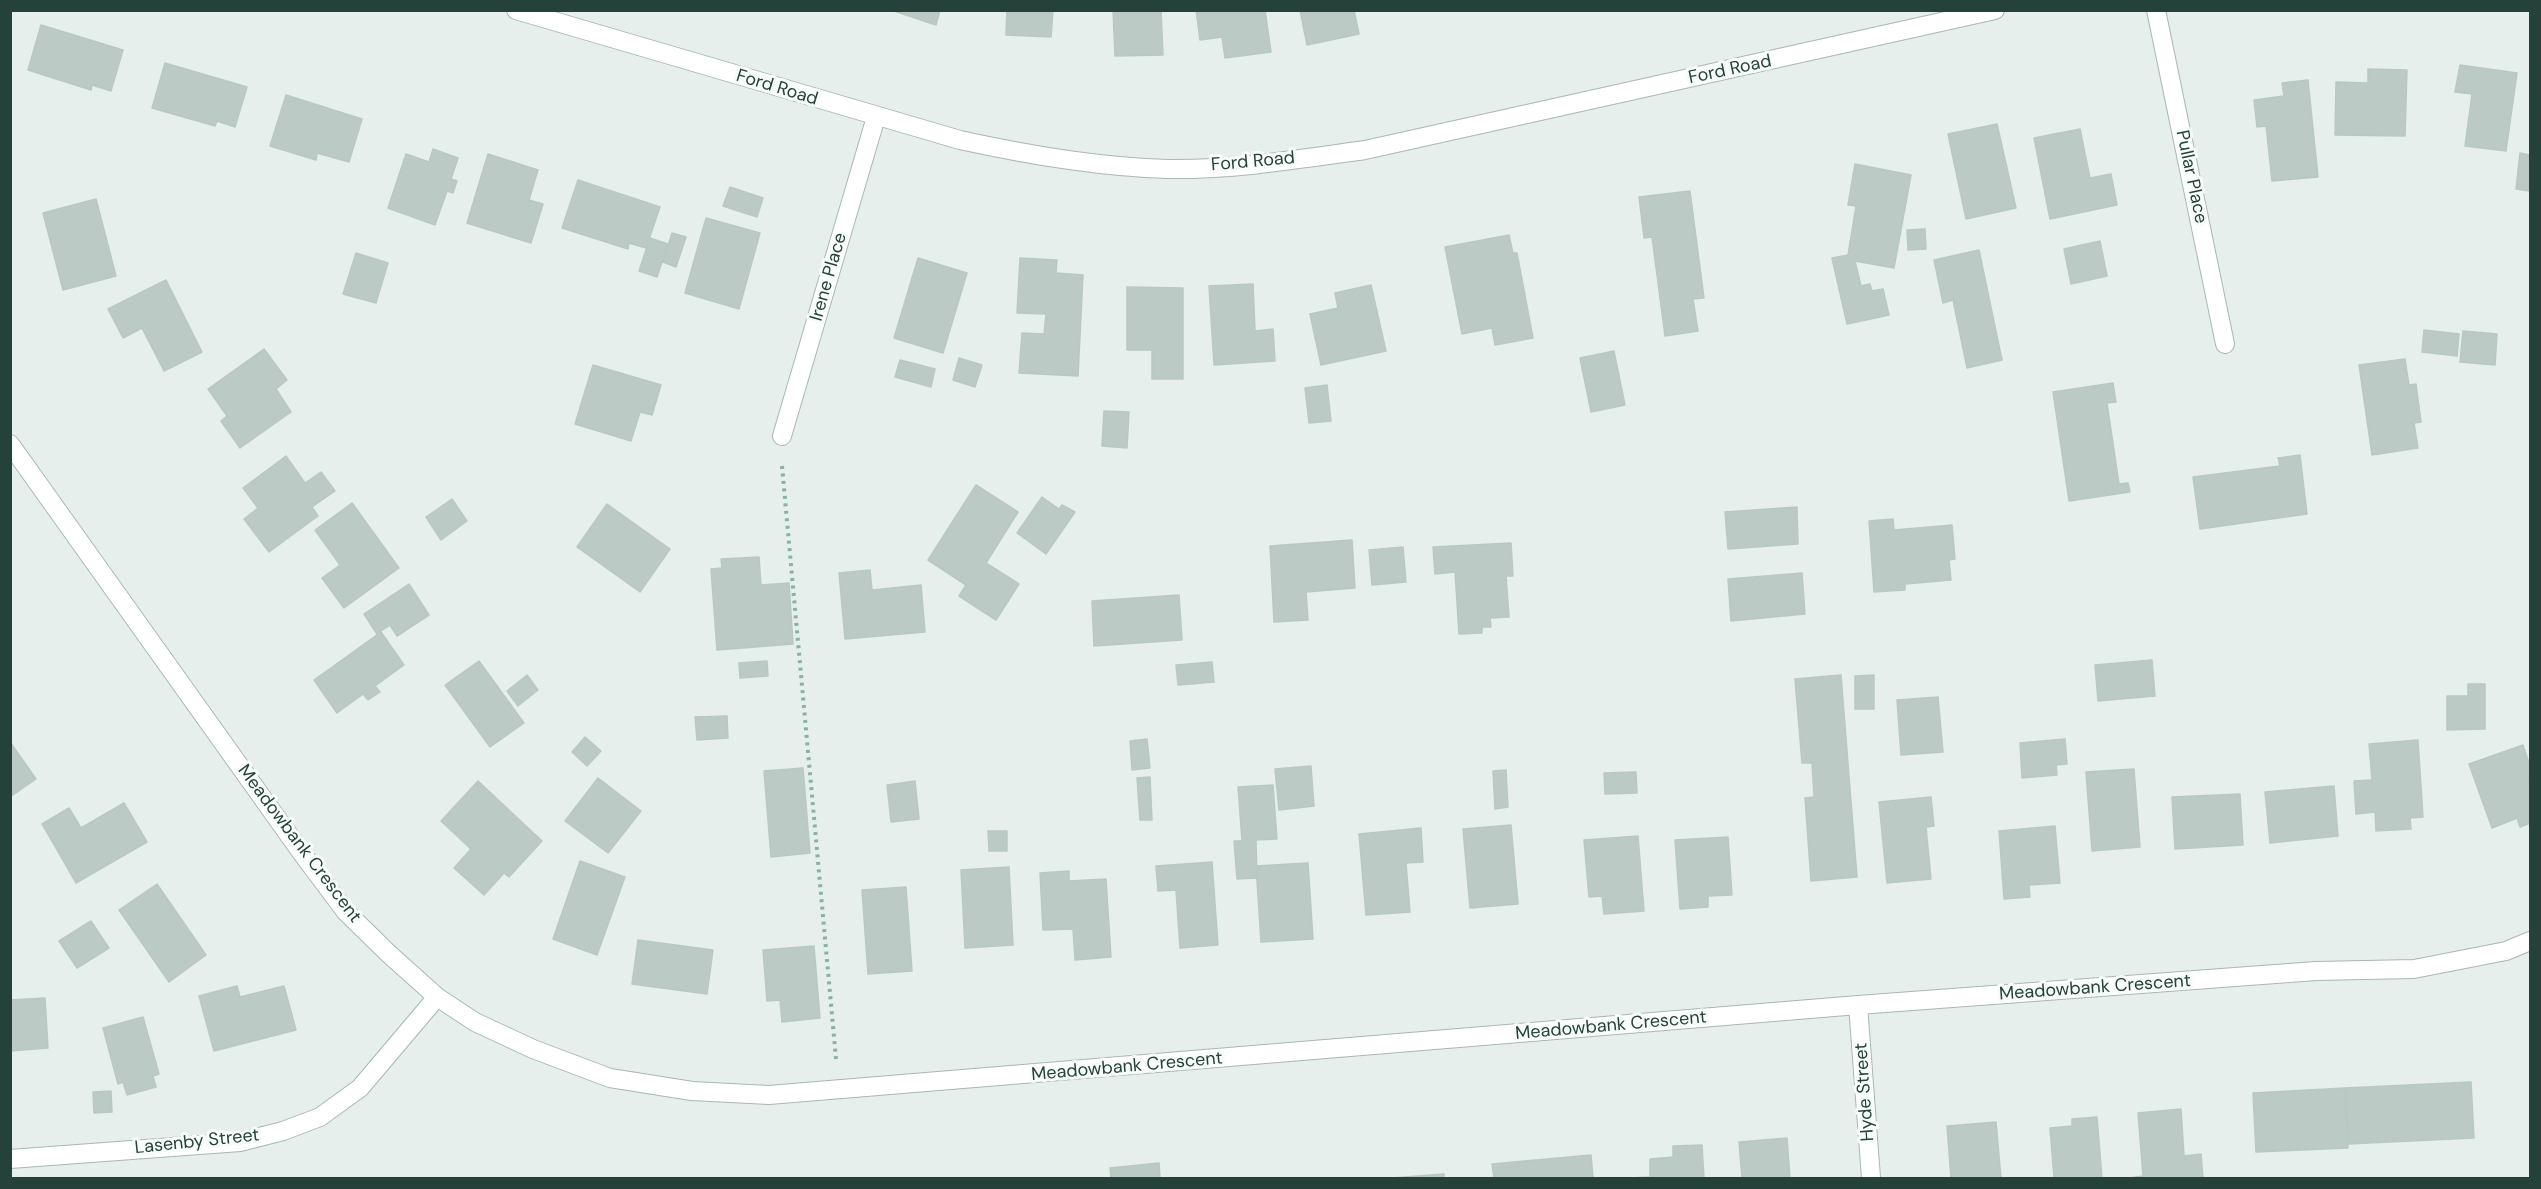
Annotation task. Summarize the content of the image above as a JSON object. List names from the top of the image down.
{
  "streets": {
    "street": [
      "Ford Road",
      "Pullar Place",
      "Irene Place",
      "Meadowbank Crescent",
      "Hyde Street",
      "Lasenby Street"
    ]
  },
  "crossings": [
    ["Ford Road", "Irene Place"],
    ["Meadowbank Crescent", "Hyde Street"],
    ["Meadowbank Crescent", "Lasenby Street"]
  ]
}
